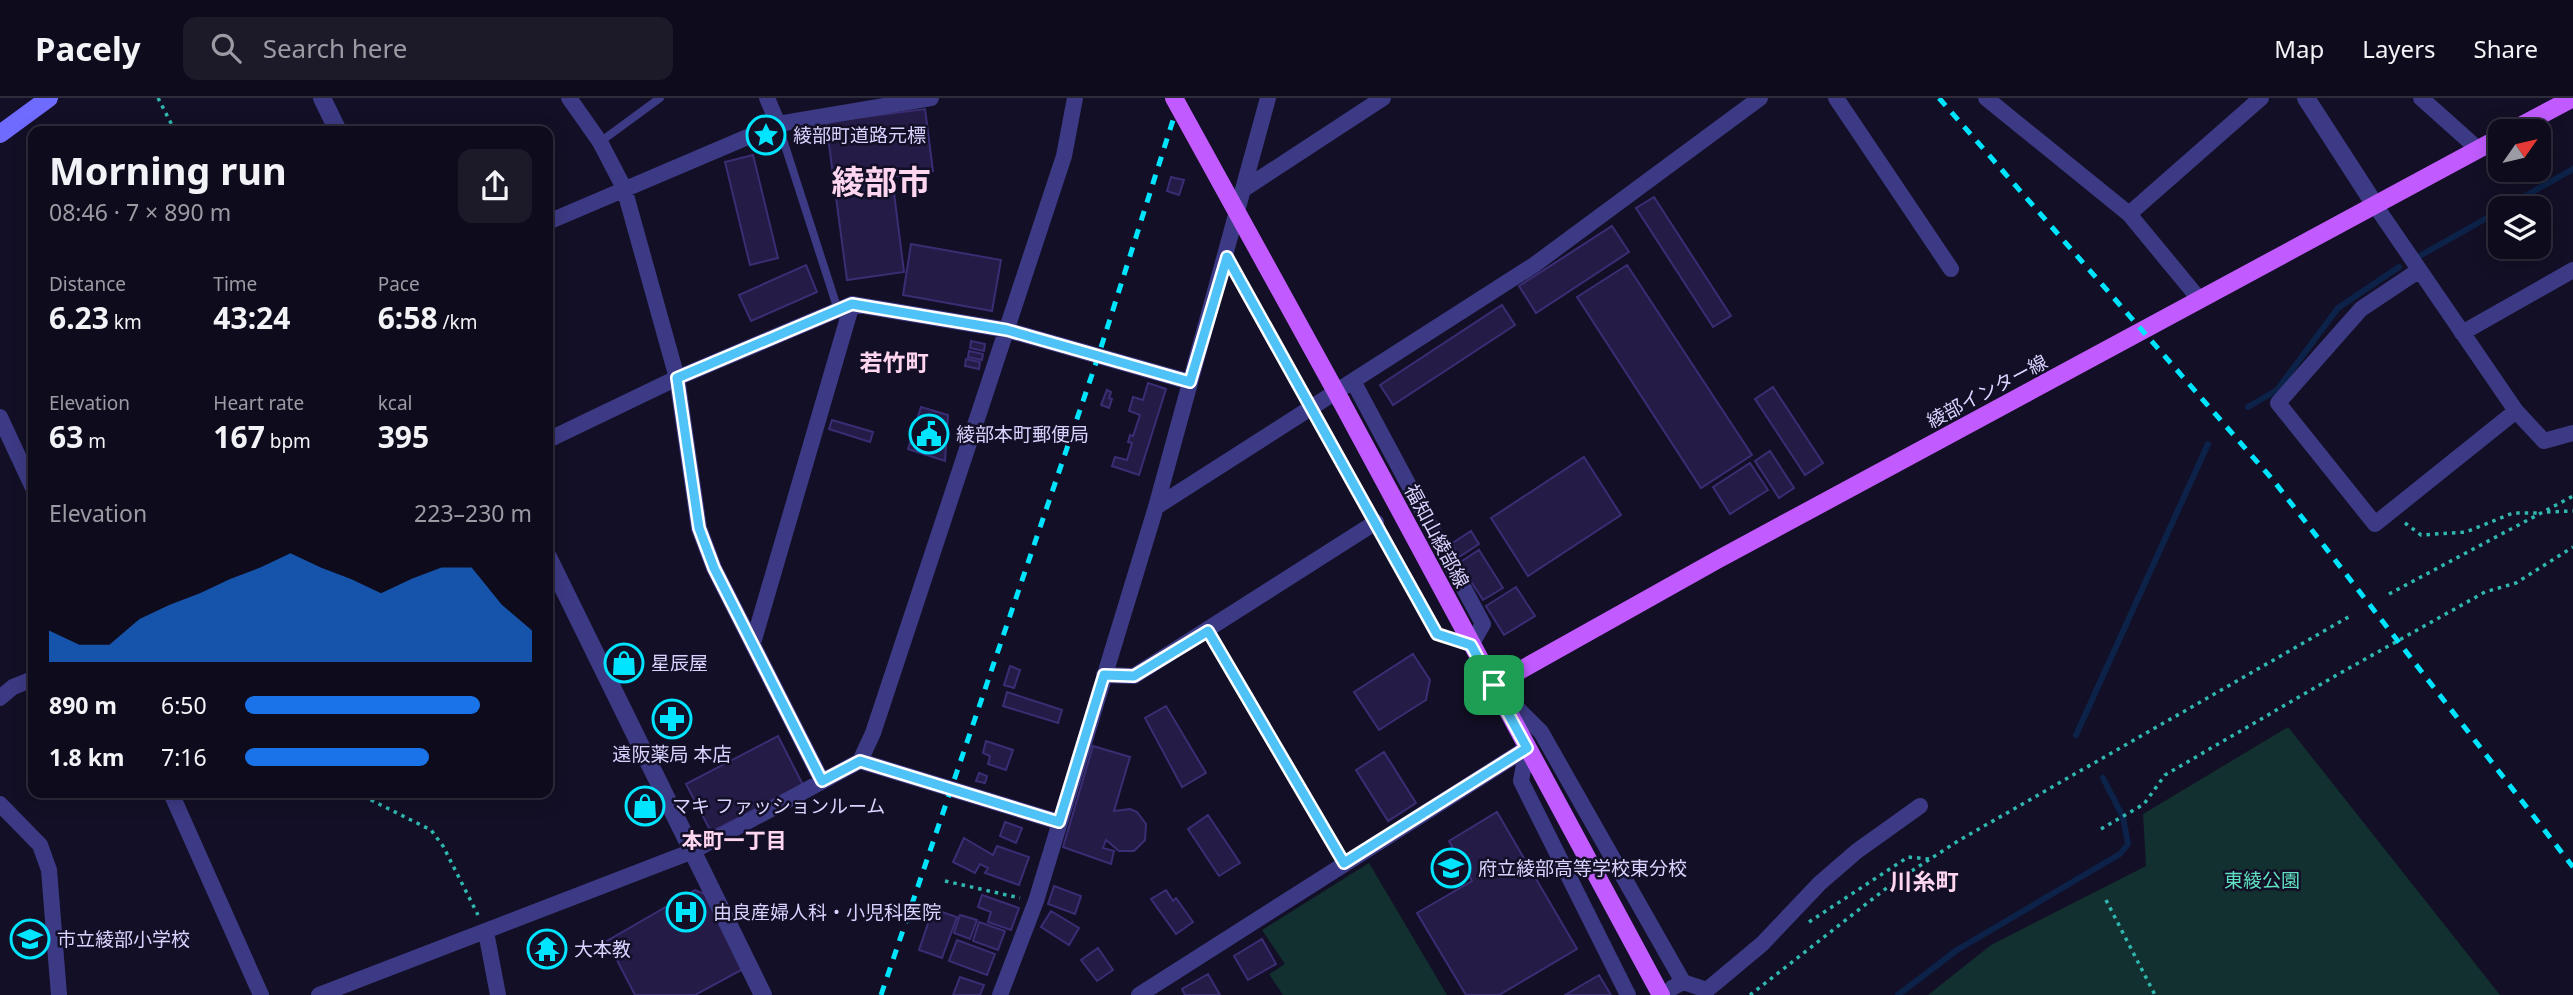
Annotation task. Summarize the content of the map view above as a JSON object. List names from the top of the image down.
{
  "streets": {
    "main road": ["綾部インター線", "福知山綾部線"]
  },
  "crossings": [
    ["綾部インター線", "福知山綾部線"]
  ],
  "districts": [
    "綾部市",
    "若竹町",
    "本町一丁目",
    "川糸町"
  ],
  "parks": ["東綾公園"],
  "places": {
    "place": ["綾部町道路元標"],
    "public building": ["綾部本町郵便局"],
    "shop": ["星辰屋", "マキ ファッションルーム"],
    "pharmacy": ["遠阪薬局 本店"],
    "school or university": ["府立綾部高等学校東分校", "市立綾部小学校"],
    "hospital": ["由良産婦人科・小児科医院"],
    "temple": ["大本教"]
  },
  "north": "top right",
  "page": {
    "header": "Pacely",
    "search": "Search here",
    "nav": ["Map", "Layers", "Share"],
    "heading": ["Morning run", "08:46 · 7 × 890 m"],
    "stats": [
      ["Distance", "6.23 km"],
      ["Time", "43:24"],
      ["Pace", "6:58 /km"],
      ["Elevation", "63 m"],
      ["Heart rate", "167 bpm"],
      ["kcal", "395"]
    ],
    "chart": ["Elevation", "223–230 m"],
    "list": [
      {
        "name": "890 m",
        "note": "6:50"
      },
      {
        "name": "1.8 km",
        "note": "7:16"
      }
    ]
  }
}
